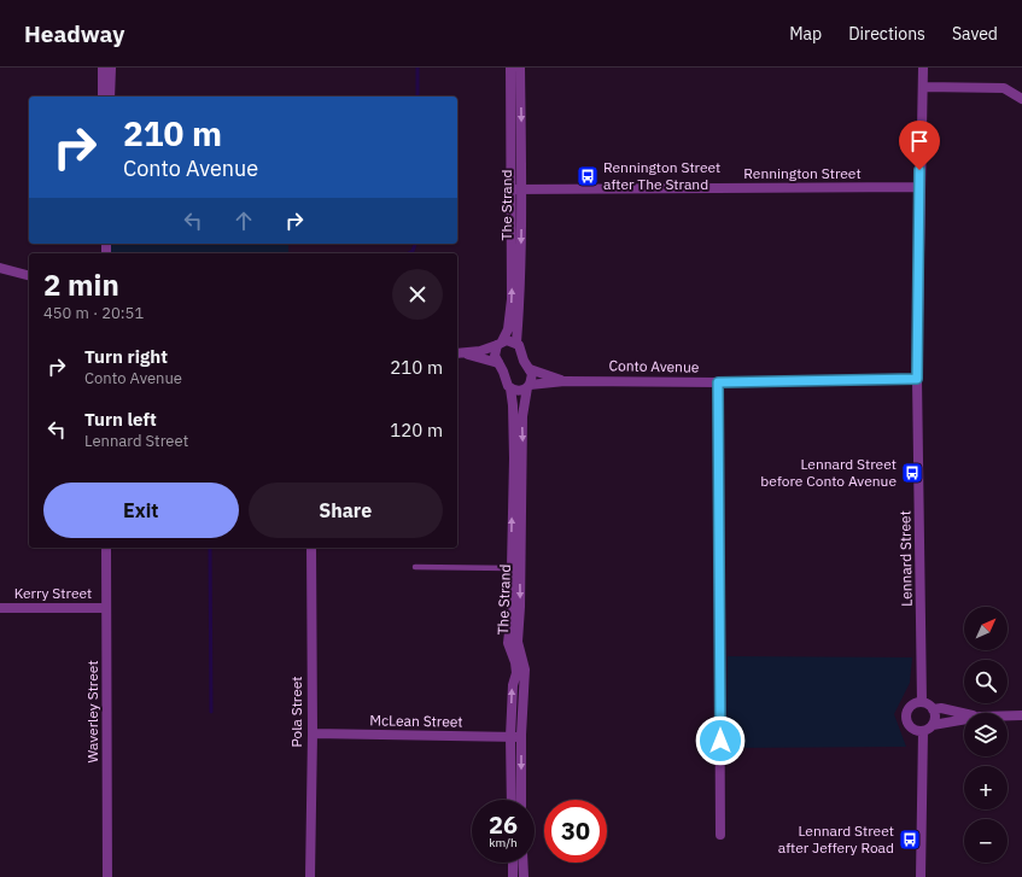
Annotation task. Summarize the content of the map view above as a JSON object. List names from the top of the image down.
{
  "streets": {
    "street": [
      "Rennington Street",
      "The Strand",
      "Conto Avenue",
      "Lennard Street",
      "Kerry Street",
      "Waverley Street",
      "Pola Street",
      "McLean Street"
    ]
  },
  "crossings": [
    ["Rennington Street", "The Strand"],
    ["Rennington Street", "Lennard Street"],
    ["The Strand", "Conto Avenue"],
    ["The Strand", "McLean Street"],
    ["Conto Avenue", "Lennard Street"],
    ["Kerry Street", "Waverley Street"],
    ["Pola Street", "McLean Street"]
  ],
  "places": {
    "bus stop": ["Rennington Street after The Strand", "Lennard Street before Conto Avenue", "Lennard Street after Jeffery Road"]
  },
  "north": "top right",
  "page": {
    "header": "Headway",
    "nav": ["Map", "Directions", "Saved"],
    "turn": ["210 m", "Conto Avenue"],
    "heading": ["2 min", "450 m · 20:51"],
    "list": [
      {
        "name": "Turn right",
        "note": "Conto Avenue",
        "value": "210 m"
      },
      {
        "name": "Turn left",
        "note": "Lennard Street",
        "value": "120 m"
      }
    ],
    "buttons": ["Exit", "Share"],
    "map_buttons": ["+", "−"],
    "speed": "26 km/h",
    "limit": "30"
  }
}
